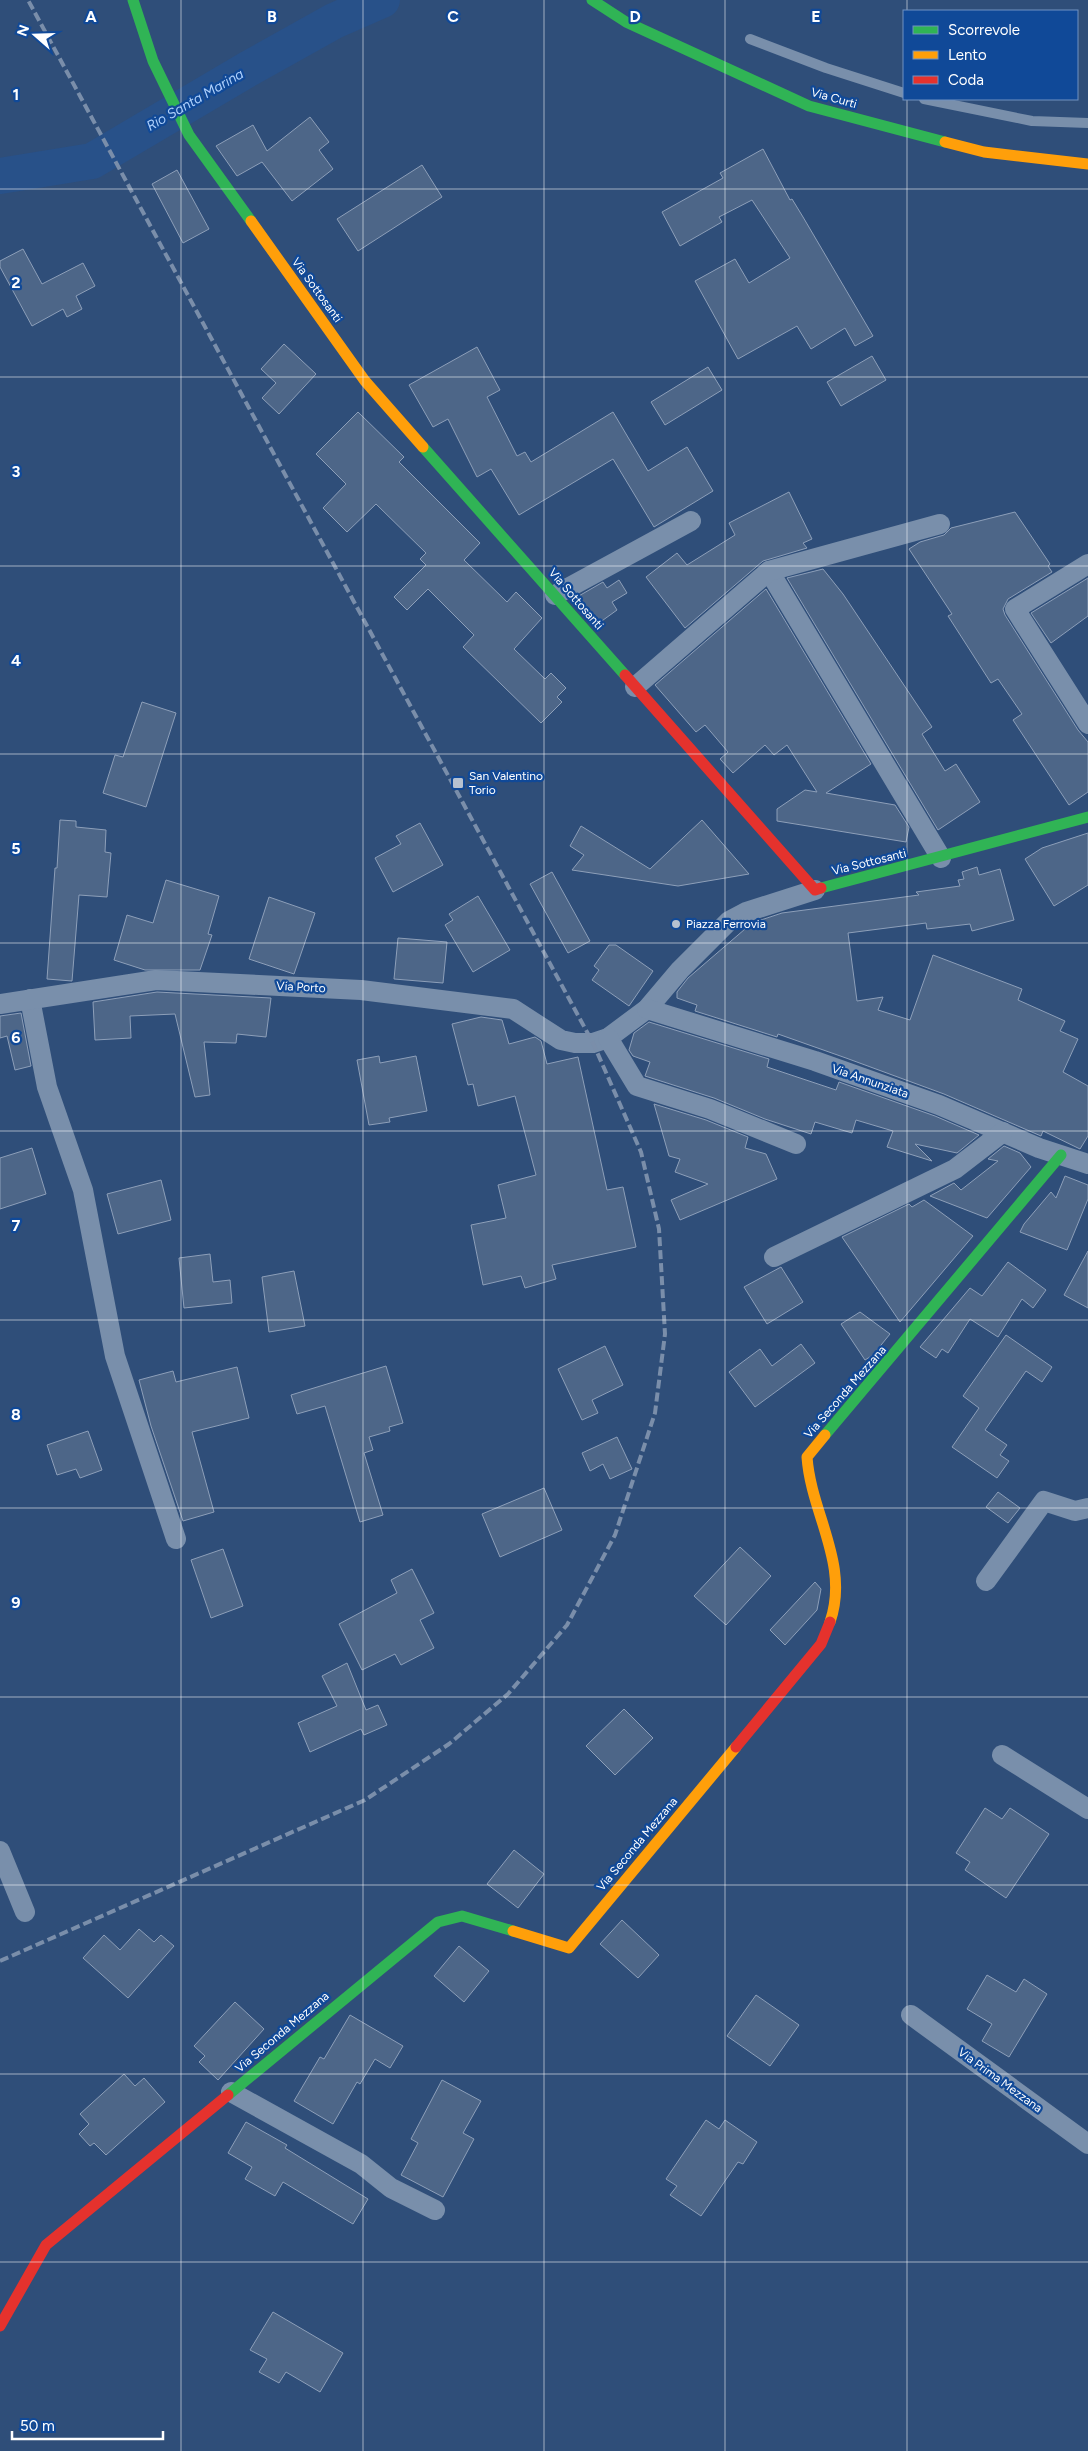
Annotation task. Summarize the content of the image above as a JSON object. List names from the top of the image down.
{
  "streets": {
    "street": [
      "Via Curti",
      "Via Sottosanti",
      "Via Porto",
      "Via Annunziata",
      "Via Seconda Mezzana",
      "Via Prima Mezzana"
    ]
  },
  "crossings": [
    ["Via Annunziata", "Via Seconda Mezzana"]
  ],
  "water": ["Rio Santa Marina"],
  "places": {
    "transit": ["San Valentino Torio"],
    "other": ["Piazza Ferrovia"]
  },
  "legend": ["Scorrevole", "Lento", "Coda"],
  "scale_bar": "50 m",
  "north": "left",
  "grid": {
    "columns": [
      "A",
      "B",
      "C",
      "D",
      "E"
    ],
    "rows": [
      "1",
      "2",
      "3",
      "4",
      "5",
      "6",
      "7",
      "8",
      "9"
    ]
  }
}
